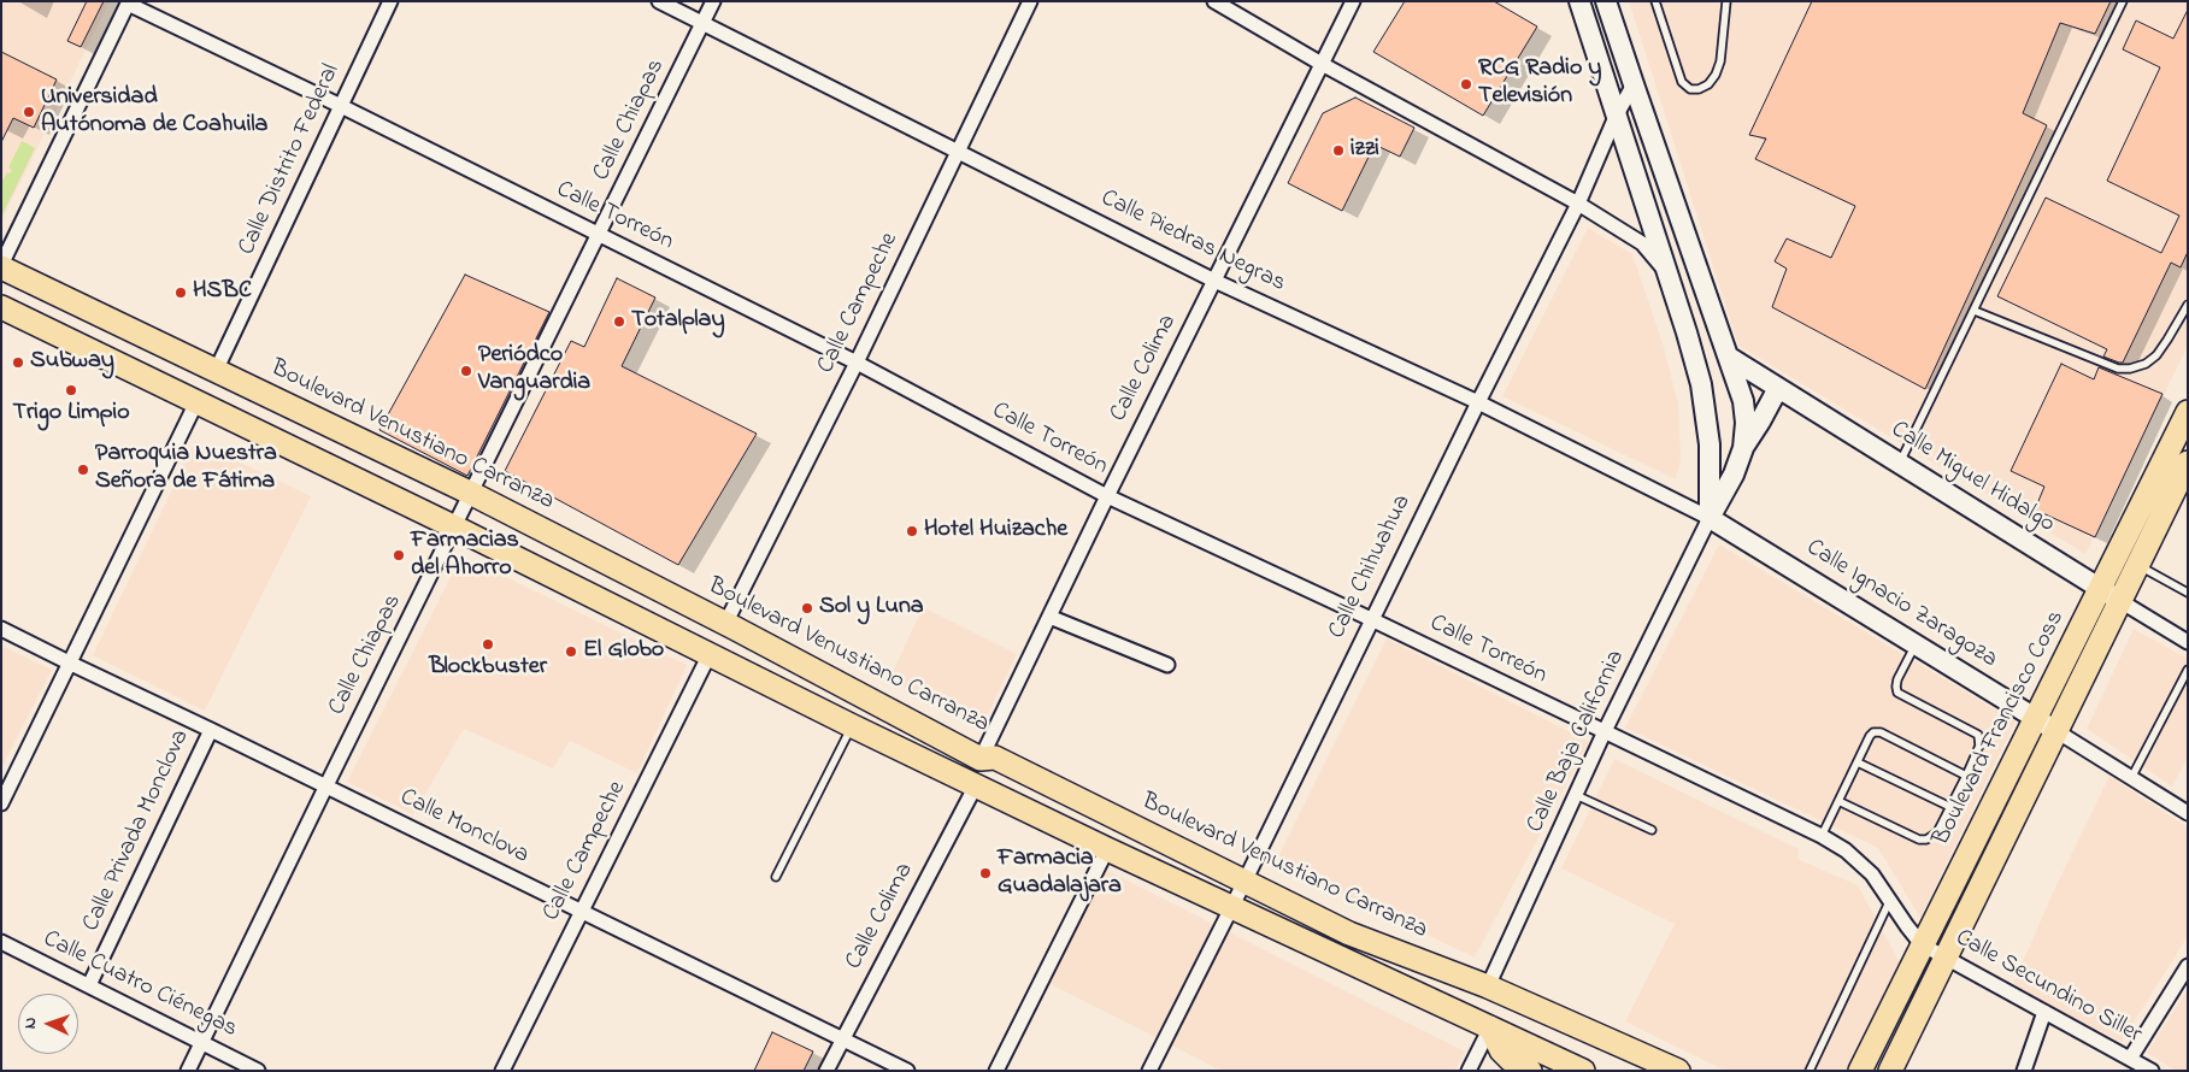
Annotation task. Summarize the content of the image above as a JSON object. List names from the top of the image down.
{
  "streets": {
    "main road": [
      "Boulevard Venustiano Carranza",
      "Calle Miguel Hidalgo",
      "Calle Ignacio Zaragoza",
      "Boulevard Francisco Coss"
    ],
    "street": [
      "Calle Chiapas",
      "Calle Distrito Federal",
      "Calle Torreón",
      "Calle Piedras Negras",
      "Calle Campeche",
      "Calle Colima",
      "Calle Chihuahua",
      "Calle Baja California",
      "Calle Monclova",
      "Calle Privada Monclova",
      "Calle Cuatro Ciénegas",
      "Calle Secundino Siller"
    ]
  },
  "crossings": [
    ["Calle Chiapas", "Calle Torreón"],
    ["Calle Chiapas", "Calle Piedras Negras"],
    ["Calle Chiapas", "Boulevard Venustiano Carranza"],
    ["Calle Chiapas", "Calle Monclova"],
    ["Calle Chiapas", "Calle Cuatro Ciénegas"],
    ["Calle Distrito Federal", "Calle Torreón"],
    ["Calle Distrito Federal", "Boulevard Venustiano Carranza"],
    ["Calle Torreón", "Calle Campeche"],
    ["Calle Torreón", "Calle Colima"],
    ["Calle Torreón", "Calle Chihuahua"],
    ["Calle Torreón", "Boulevard Francisco Coss"],
    ["Calle Torreón", "Calle Baja California"],
    ["Calle Torreón", "Calle Secundino Siller"],
    ["Calle Piedras Negras", "Calle Campeche"],
    ["Calle Piedras Negras", "Calle Colima"],
    ["Calle Piedras Negras", "Calle Chihuahua"],
    ["Calle Piedras Negras", "Calle Ignacio Zaragoza"],
    ["Calle Piedras Negras", "Calle Baja California"],
    ["Calle Campeche", "Boulevard Venustiano Carranza"],
    ["Calle Campeche", "Calle Monclova"],
    ["Calle Colima", "Boulevard Venustiano Carranza"],
    ["Calle Colima", "Calle Monclova"],
    ["Boulevard Venustiano Carranza", "Calle Chihuahua"],
    ["Boulevard Venustiano Carranza", "Calle Baja California"],
    ["Calle Miguel Hidalgo", "Boulevard Francisco Coss"],
    ["Calle Ignacio Zaragoza", "Boulevard Francisco Coss"],
    ["Calle Ignacio Zaragoza", "Calle Baja California"],
    ["Boulevard Francisco Coss", "Calle Secundino Siller"],
    ["Calle Monclova", "Calle Privada Monclova"],
    ["Calle Privada Monclova", "Calle Cuatro Ciénegas"]
  ],
  "places": [
    "RCG Radio y Televisión",
    "Universidad Autónoma de Coahuila",
    "izzi",
    "HSBC",
    "Totalplay",
    "Subway",
    "Periódco Vanguardia",
    "Trigo Limpio",
    "Parroquia Nuestra Señora de Fátima",
    "Hotel Huizache",
    "Farmacias del Ahorro",
    "Sol y Luna",
    "Blockbuster",
    "El Globo",
    "Farmacia Guadalajara"
  ],
  "north": "left"
}
